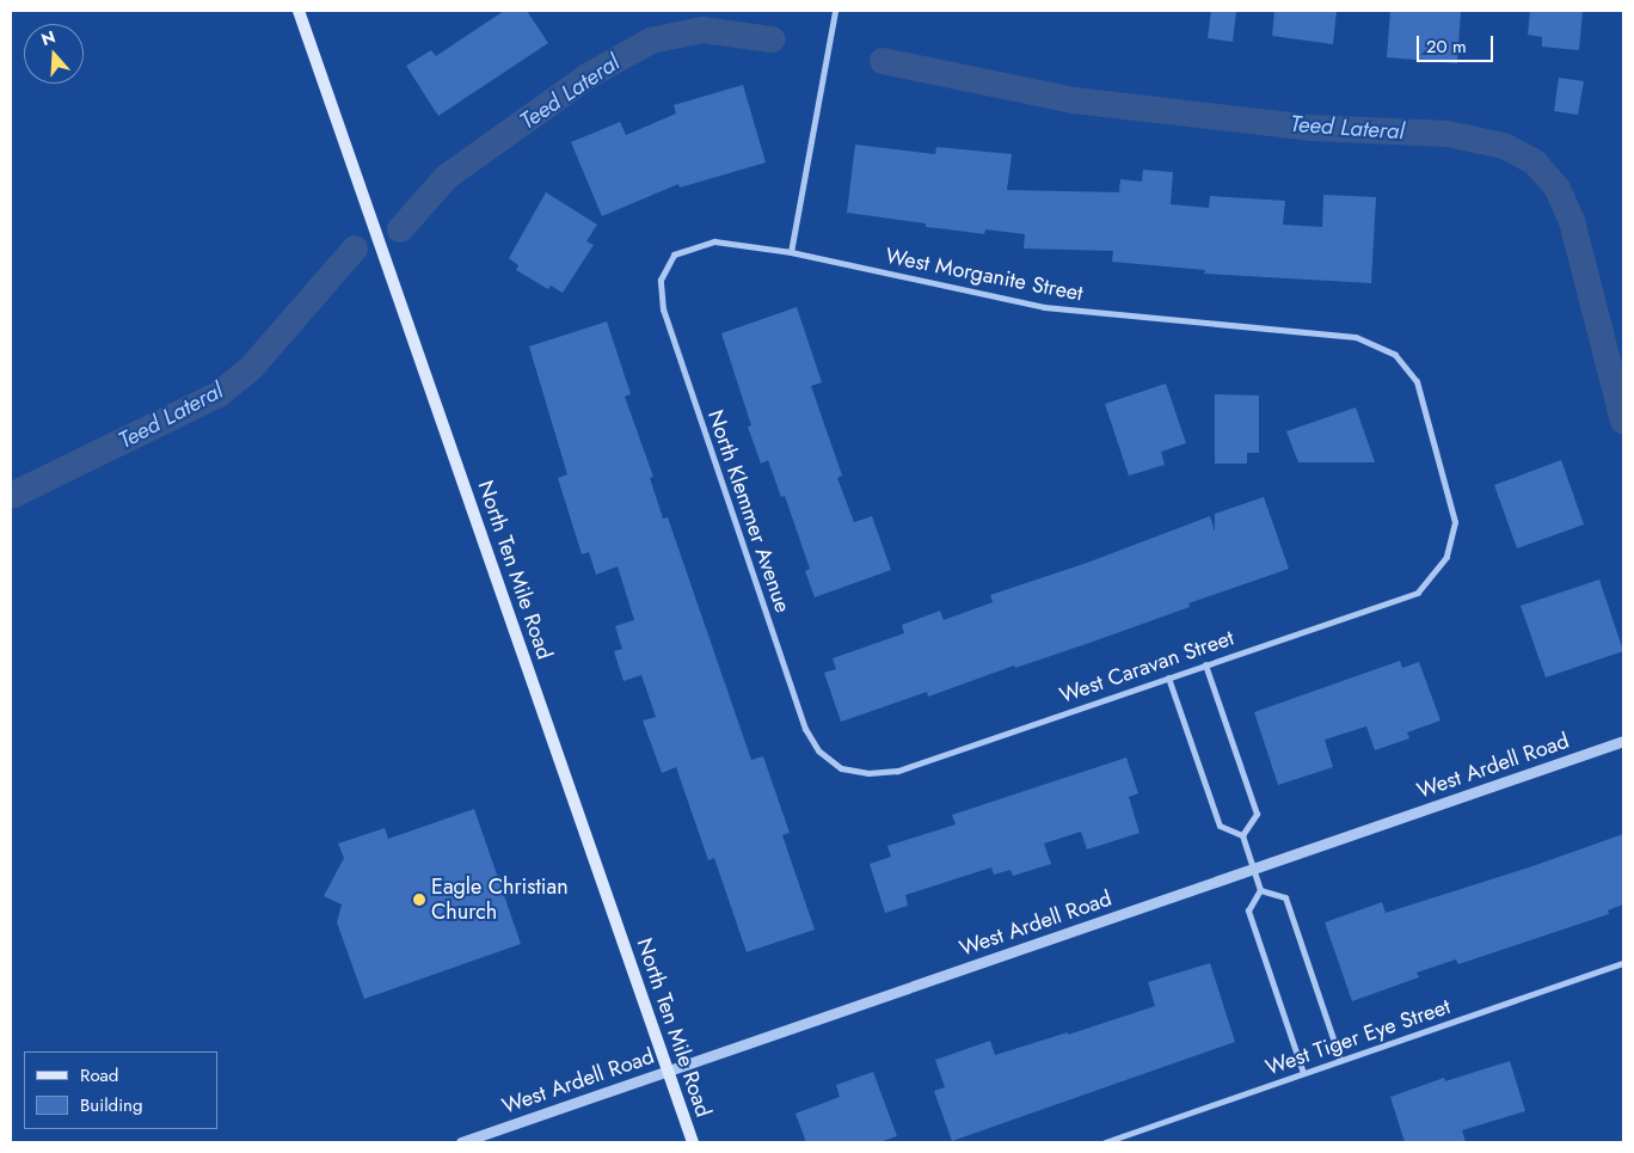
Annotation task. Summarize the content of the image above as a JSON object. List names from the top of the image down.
{
  "streets": {
    "main road": ["North Ten Mile Road"],
    "street": [
      "West Morganite Street",
      "North Klemmer Avenue",
      "West Caravan Street",
      "West Ardell Road",
      "West Tiger Eye Street"
    ]
  },
  "crossings": [
    ["West Morganite Street", "North Klemmer Avenue"],
    ["West Morganite Street", "West Caravan Street"],
    ["North Klemmer Avenue", "West Caravan Street"],
    ["North Ten Mile Road", "West Ardell Road"]
  ],
  "water": ["Teed Lateral"],
  "places": ["Eagle Christian Church"],
  "legend": ["Road", "Building"],
  "scale_bar": "20 m",
  "north": "top"
}
